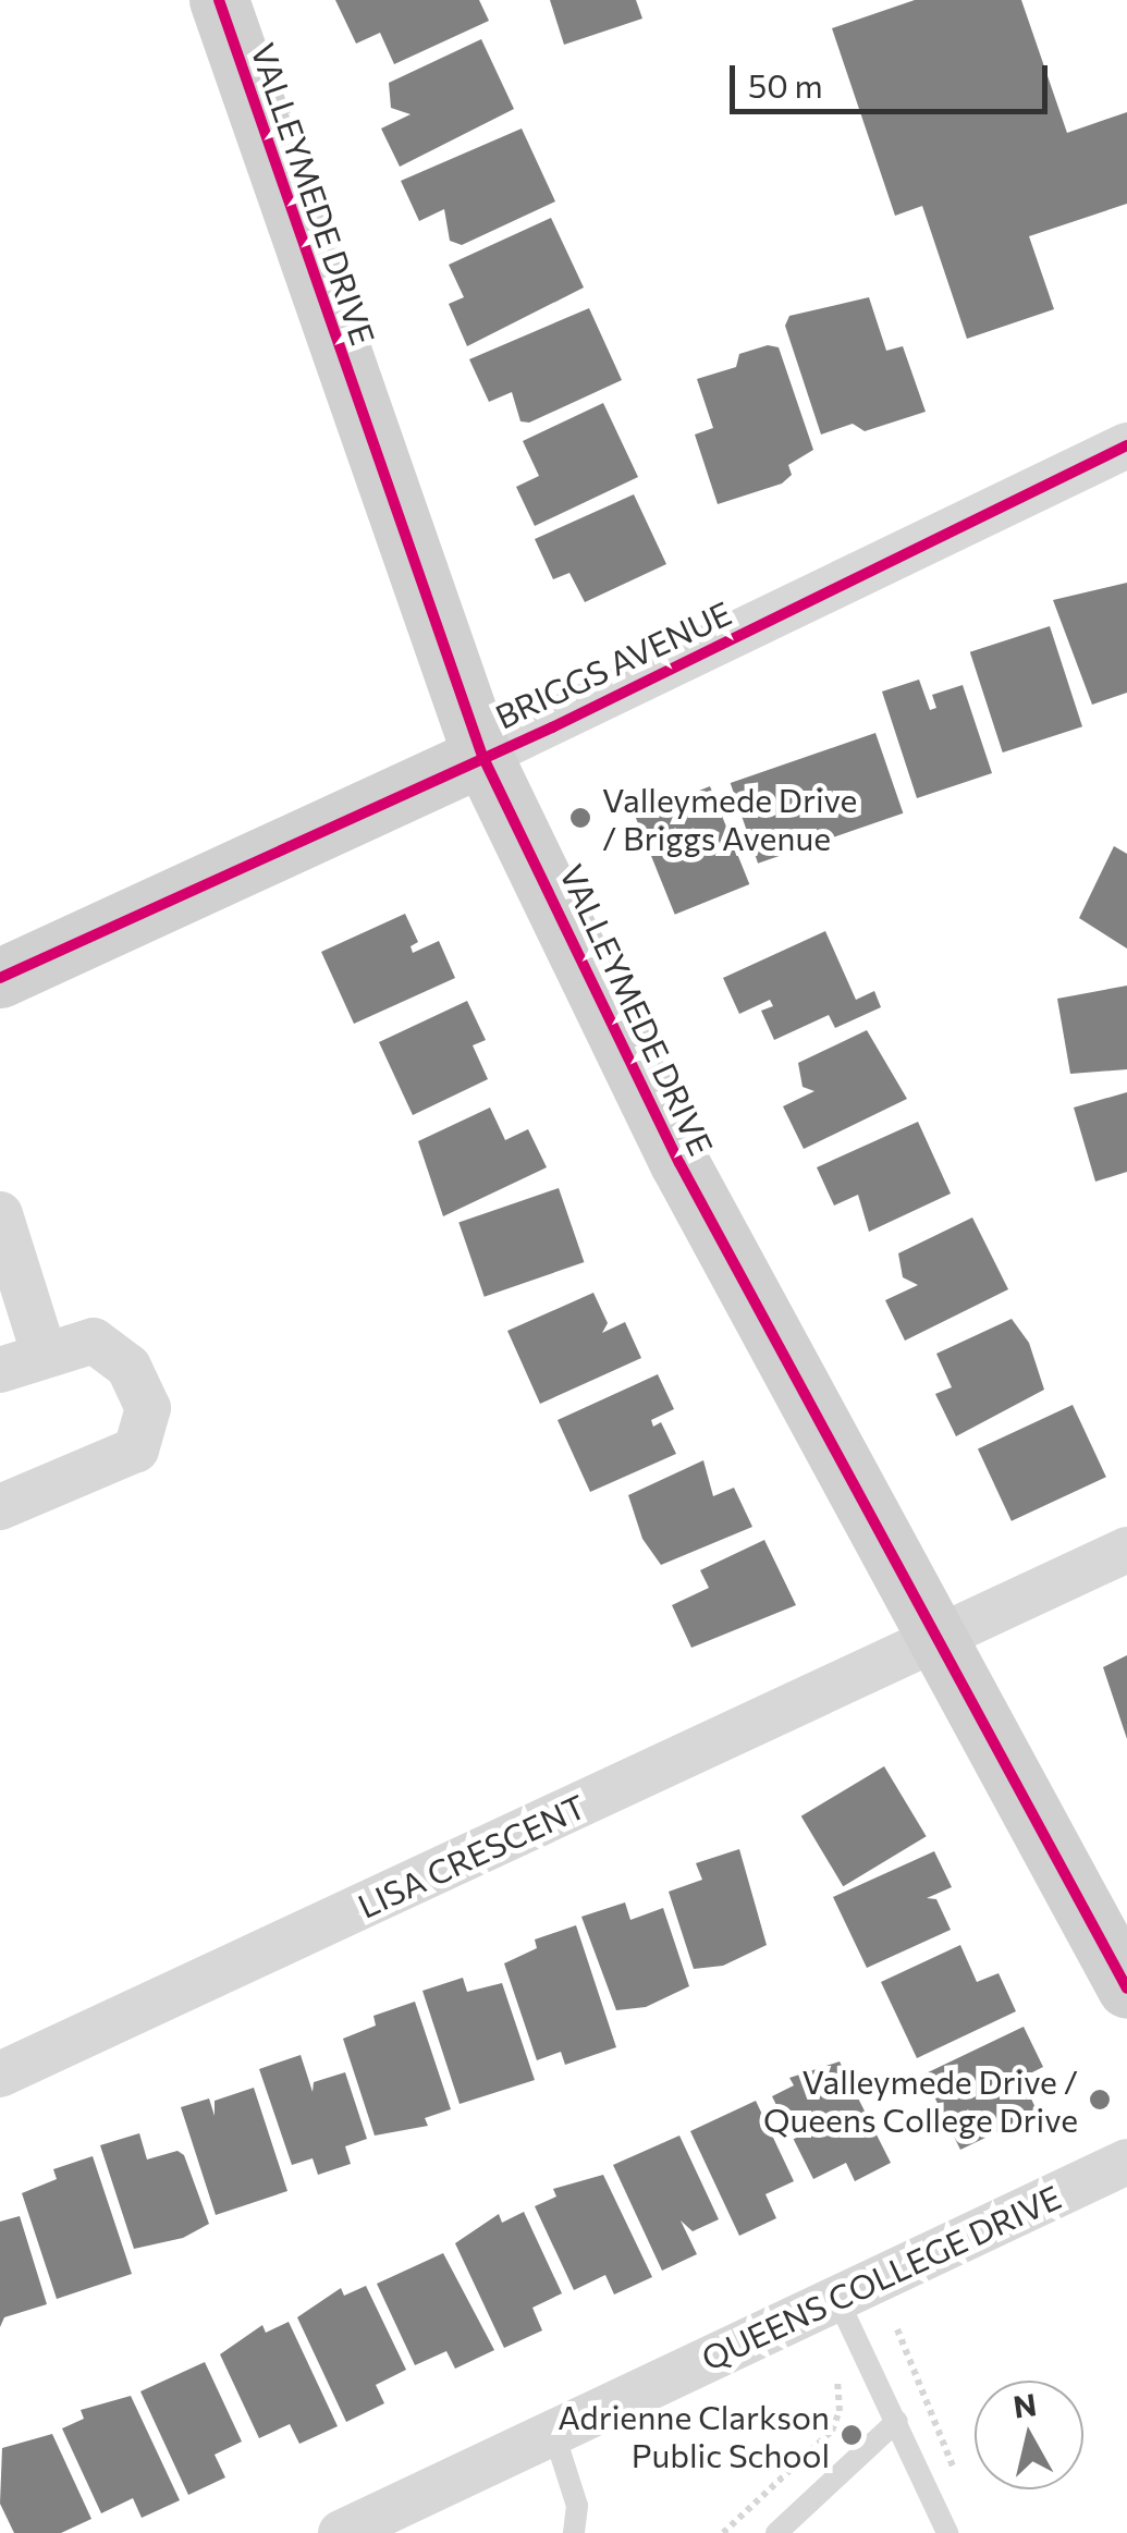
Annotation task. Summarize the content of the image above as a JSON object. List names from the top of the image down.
{
  "streets": {
    "street": [
      "VALLEYMEDE DRIVE",
      "BRIGGS AVENUE",
      "LISA CRESCENT",
      "QUEENS COLLEGE DRIVE"
    ]
  },
  "crossings": [
    ["VALLEYMEDE DRIVE", "BRIGGS AVENUE"],
    ["VALLEYMEDE DRIVE", "LISA CRESCENT"]
  ],
  "places": ["Valleymede Drive / Briggs Avenue", "Valleymede Drive / Queens College Drive", "Adrienne Clarkson Public School"],
  "scale_bar": "50 m",
  "north": "top"
}
